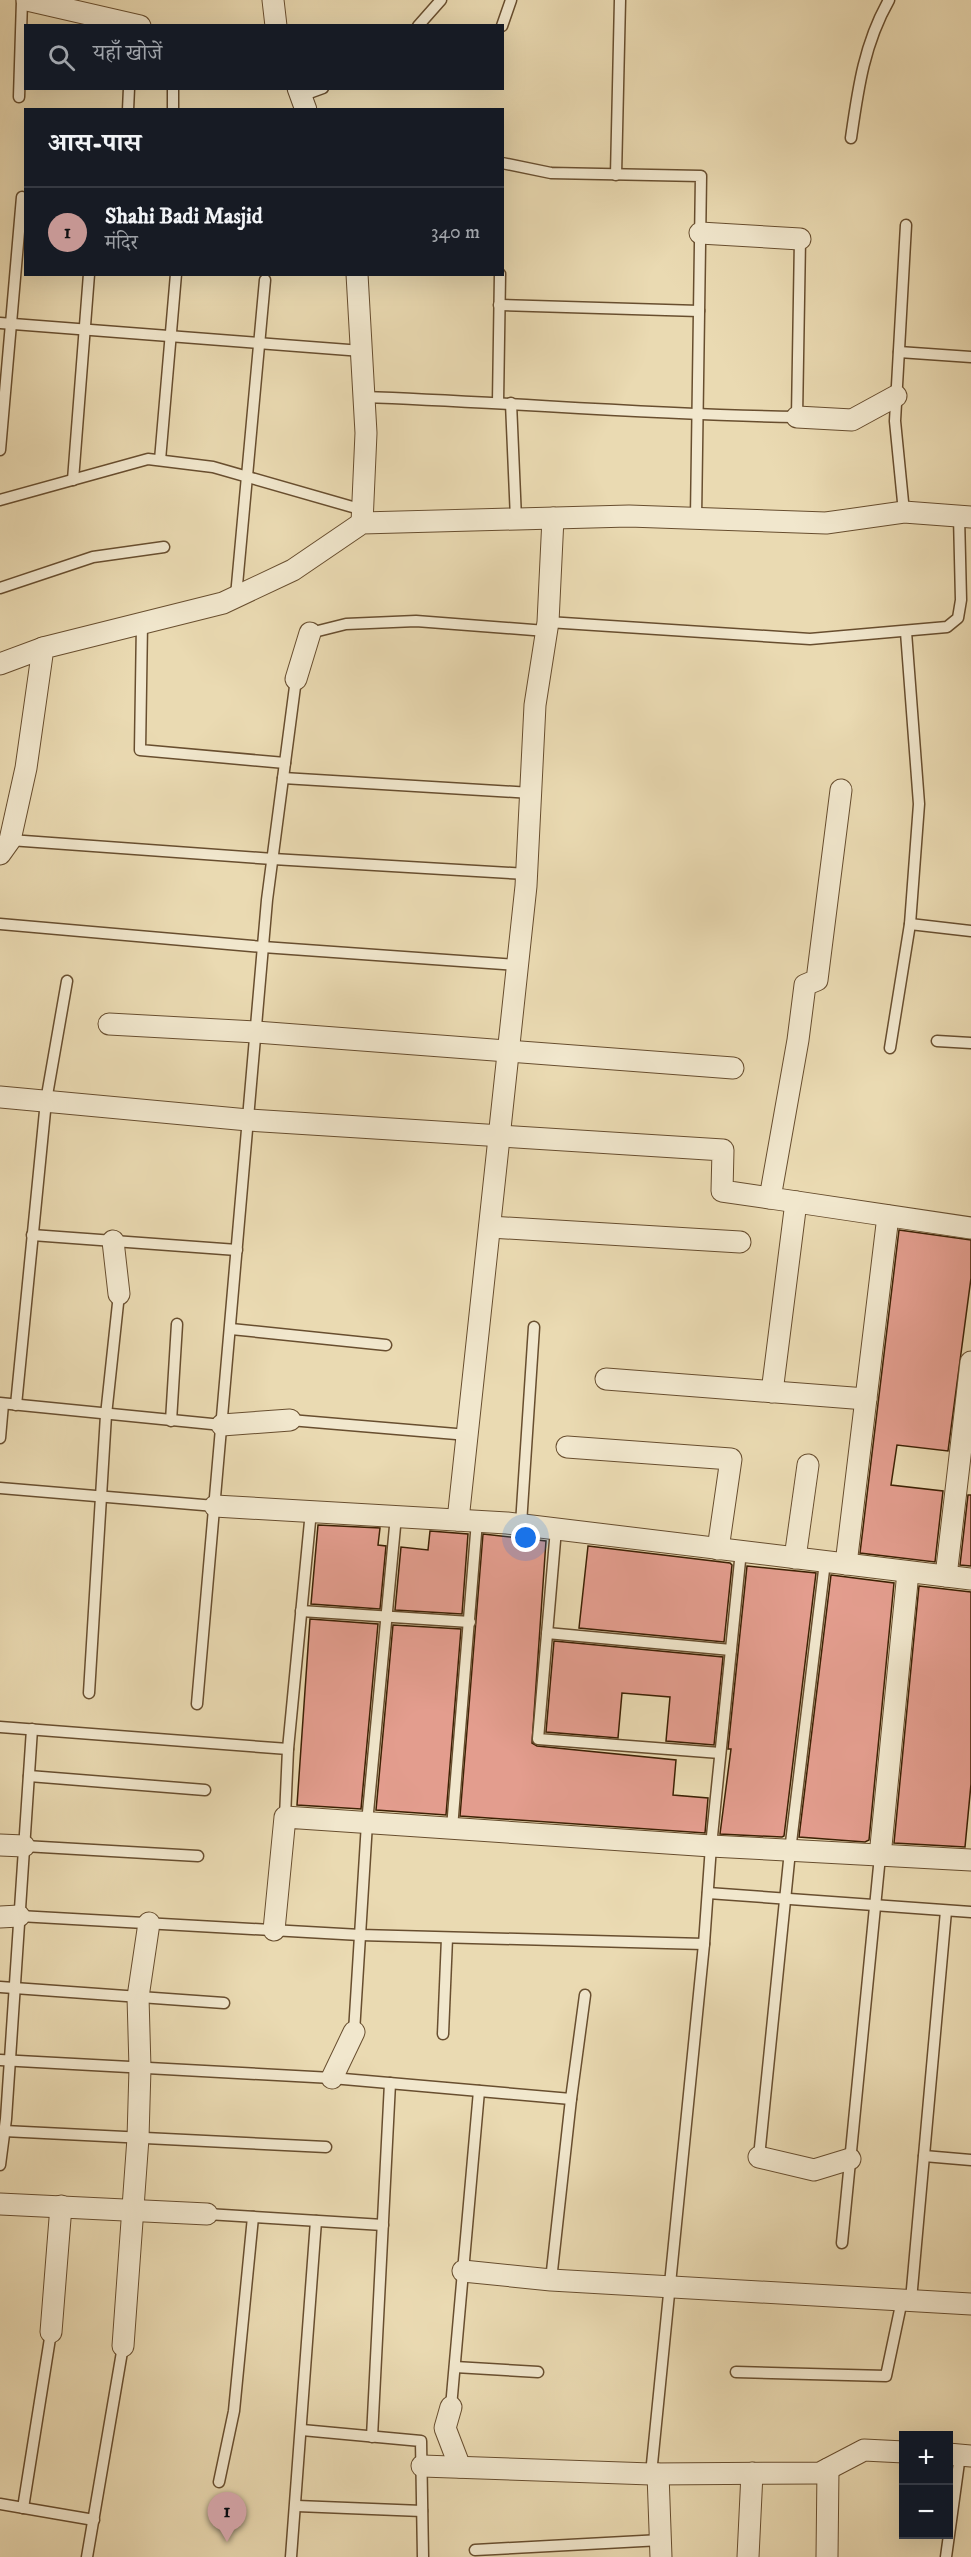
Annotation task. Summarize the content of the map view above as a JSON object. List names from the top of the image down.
{
  "page": {
    "search": "यहाँ खोजें",
    "heading": "आस-पास",
    "list": [
      {
        "mark": "1",
        "name": "Shahi Badi Masjid",
        "note": "मंदिर",
        "value": "340 m"
      }
    ],
    "map_buttons": ["+", "−"],
    "pins": "1"
  }
}
